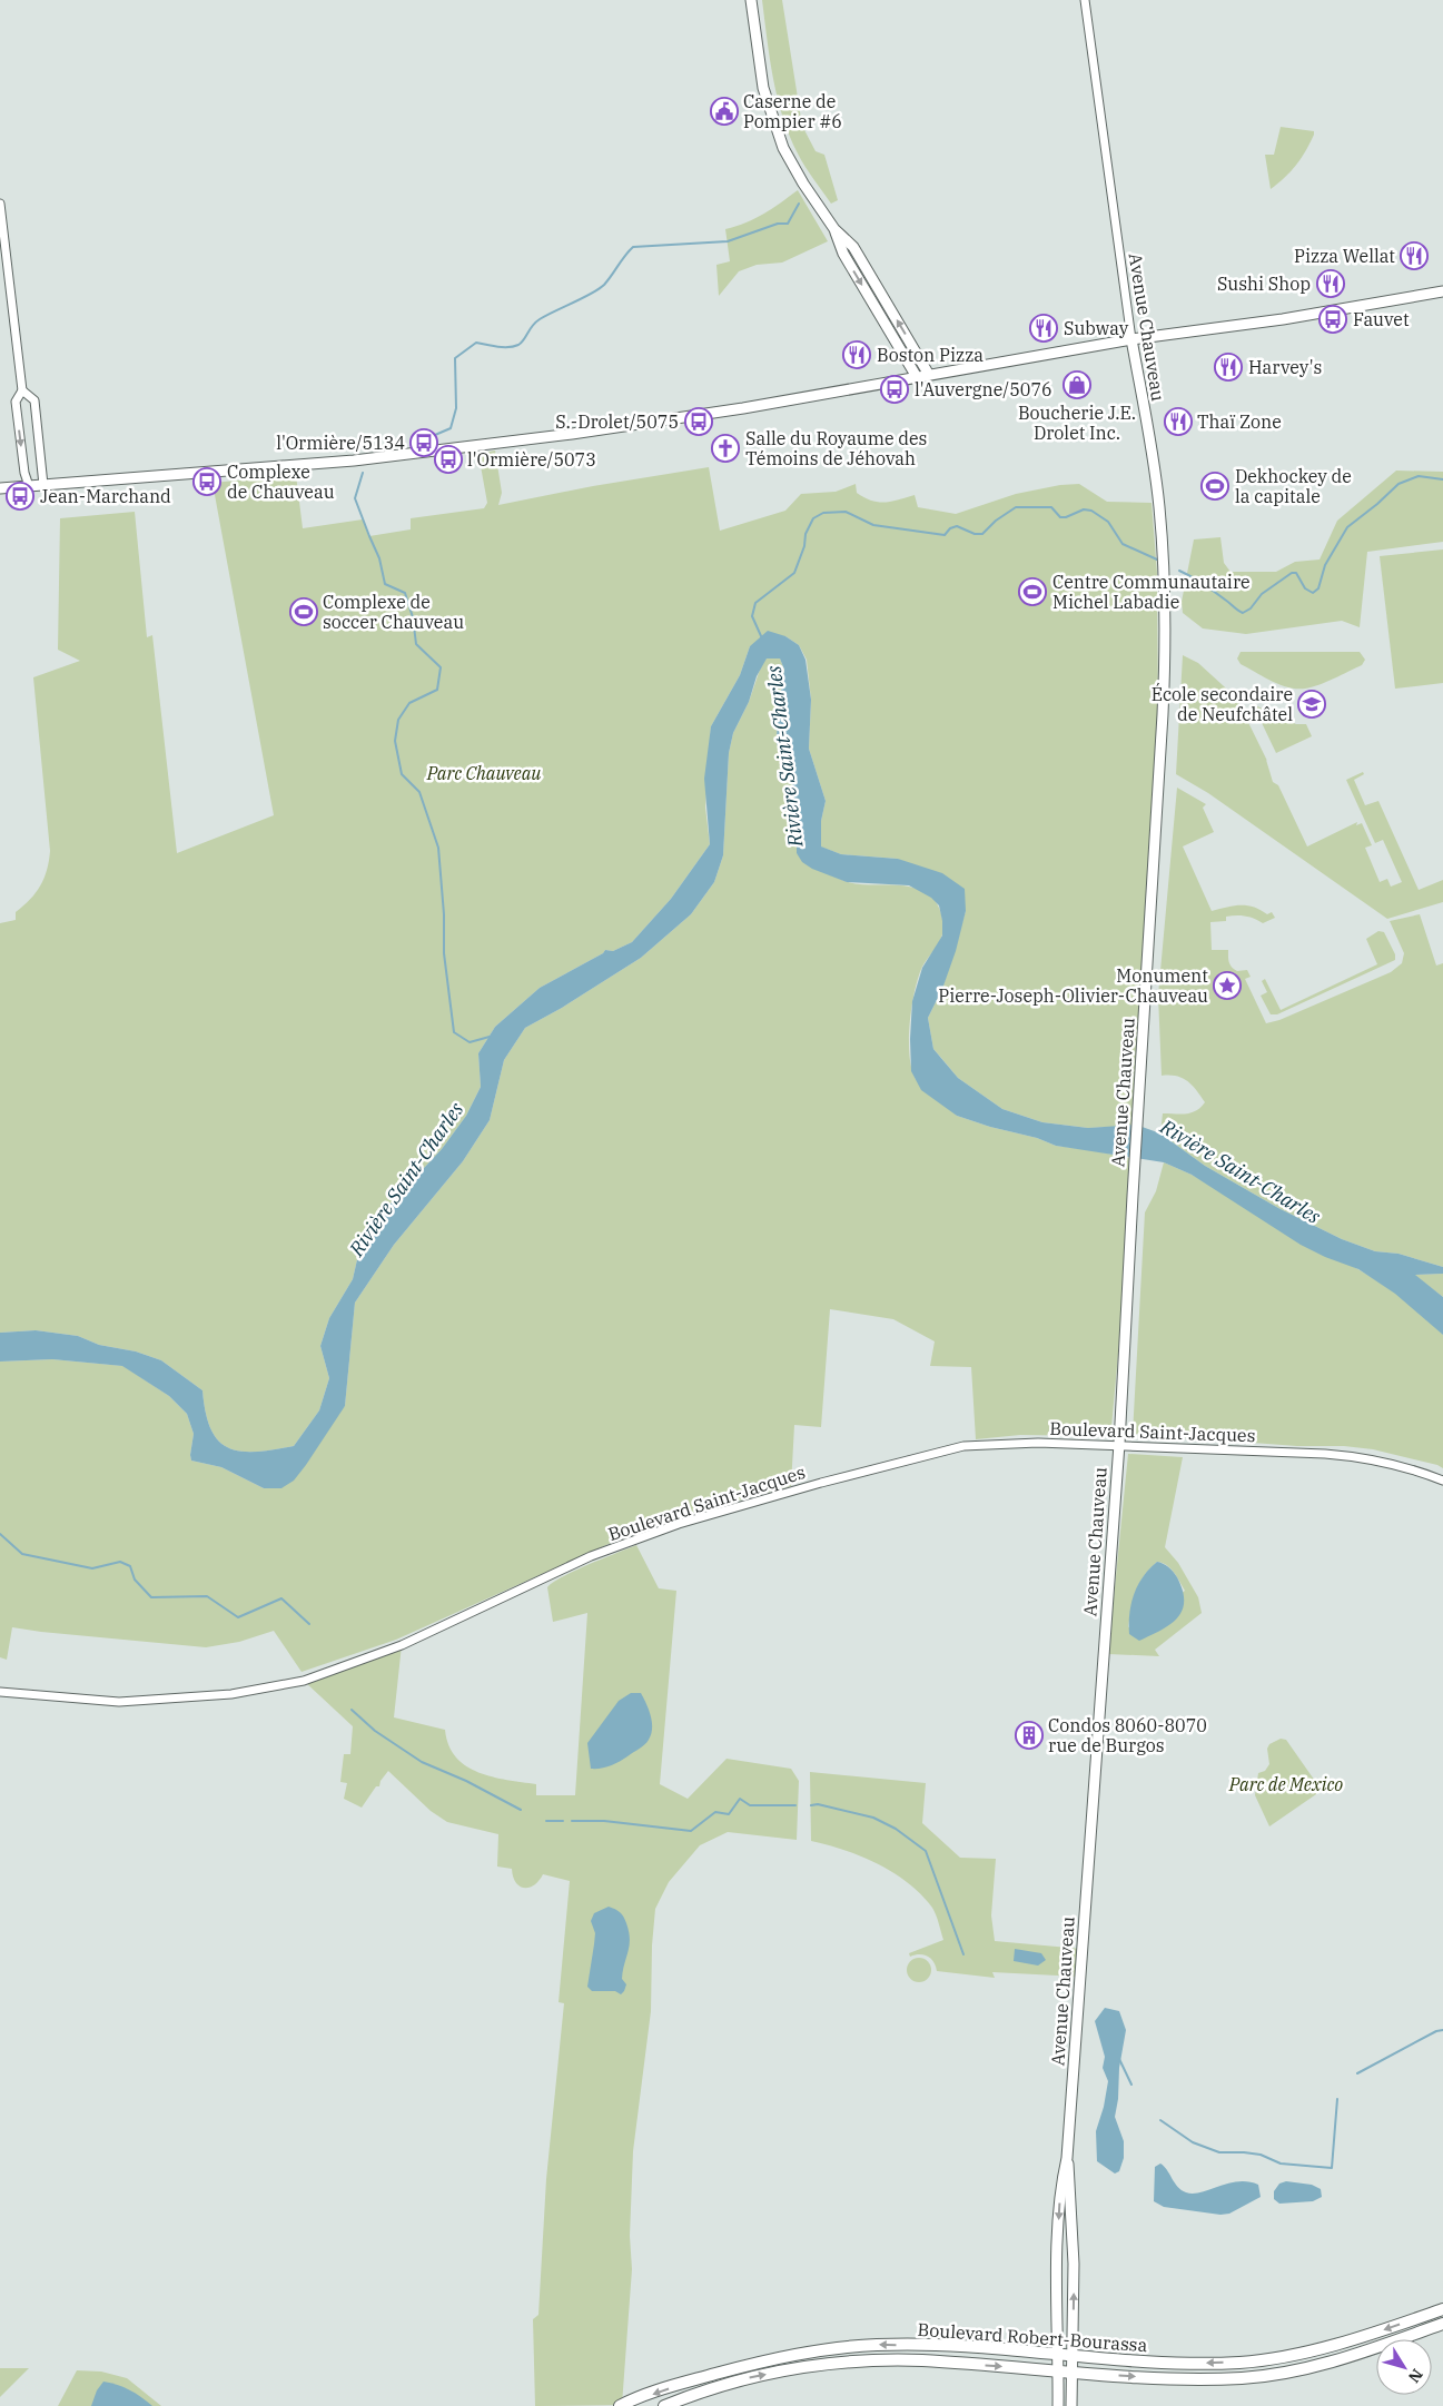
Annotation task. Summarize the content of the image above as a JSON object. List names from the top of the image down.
{
  "streets": {
    "highway": ["Boulevard Robert-Bourassa"],
    "main road": ["Avenue Chauveau"],
    "street": ["Boulevard Saint-Jacques"]
  },
  "crossings": [
    ["Avenue Chauveau", "Boulevard Saint-Jacques"],
    ["Avenue Chauveau", "Boulevard Robert-Bourassa"]
  ],
  "water": ["Rivière Saint-Charles"],
  "parks": ["Parc Chauveau", "Parc de Mexico"],
  "places": {
    "public building": ["Caserne de Pompier #6"],
    "restaurant": [
      "Pizza Wellat",
      "Sushi Shop",
      "Subway",
      "Boston Pizza",
      "Harvey's",
      "Thaï Zone"
    ],
    "bus stop": [
      "Fauvet",
      "l'Auvergne/5076",
      "S.-Drolet/5075",
      "l'Ormière/5134",
      "l'Ormière/5073",
      "Complexe de Chauveau",
      "Jean-Marchand"
    ],
    "shop": ["Boucherie J.E. Drolet Inc."],
    "church": ["Salle du Royaume des Témoins de Jéhovah"],
    "sports": ["Dekhockey de la capitale", "Centre Communautaire Michel Labadie", "Complexe de soccer Chauveau"],
    "school or university": ["École secondaire de Neufchâtel"],
    "place": ["Monument Pierre-Joseph-Olivier-Chauveau"],
    "building": ["Condos 8060-8070 rue de Burgos"]
  },
  "north": "bottom right"
}
